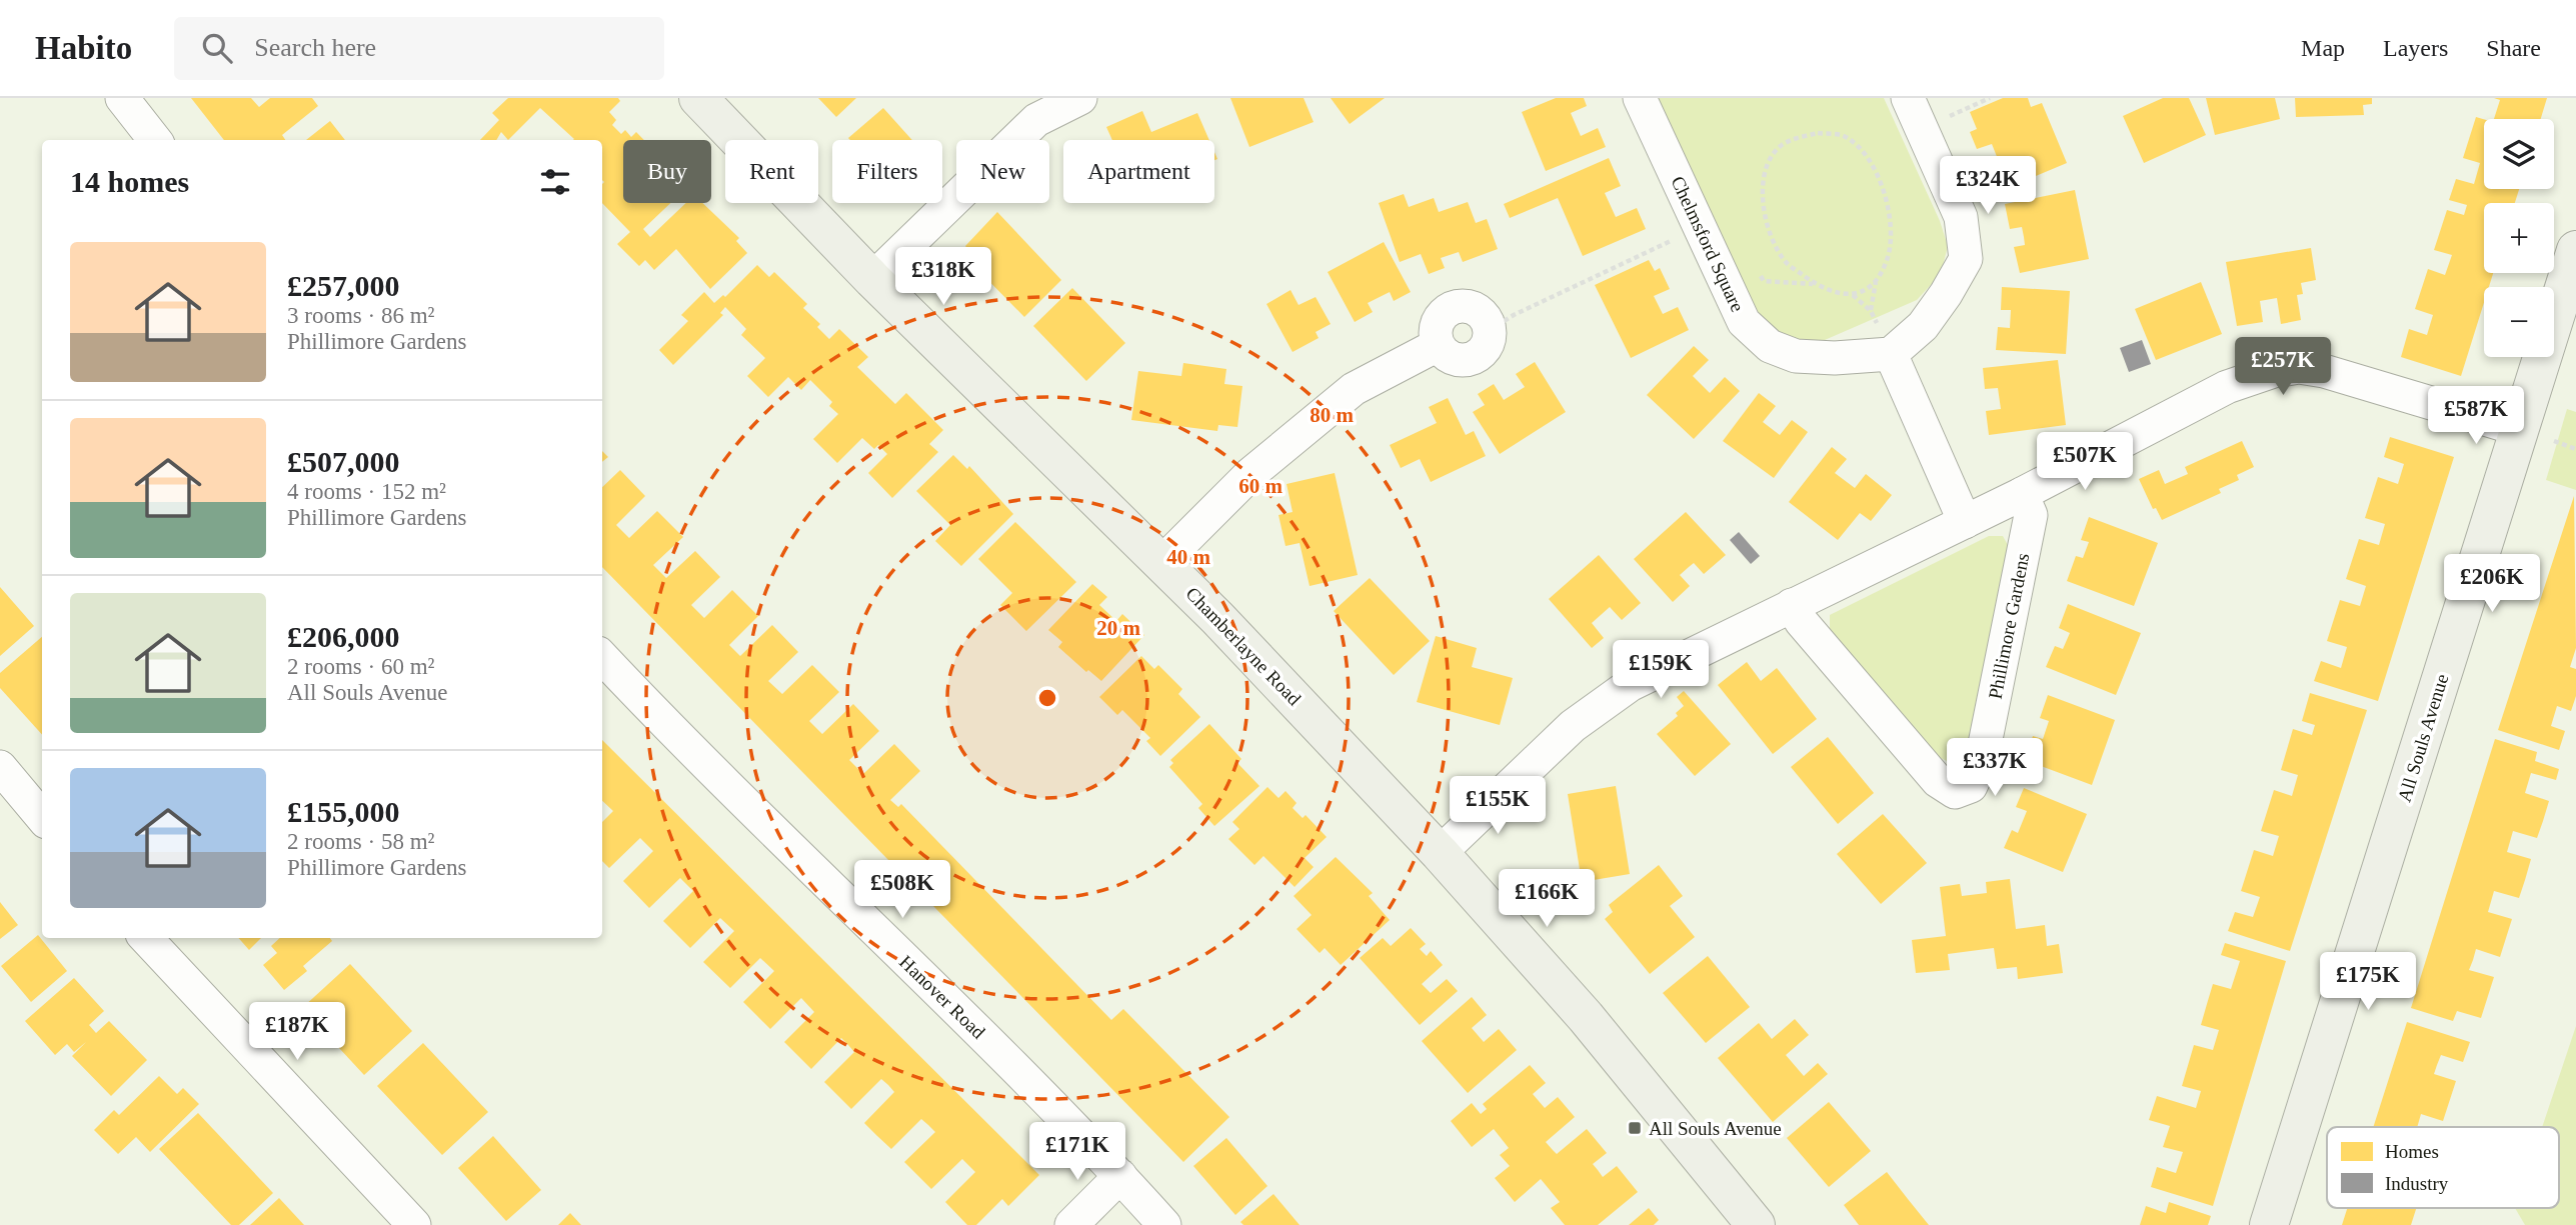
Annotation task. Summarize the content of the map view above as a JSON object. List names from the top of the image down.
{
  "streets": {
    "street": [
      "Chelmsford Square",
      "Phillimore Gardens",
      "Chamberlayne Road",
      "All Souls Avenue",
      "Hanover Road"
    ]
  },
  "places": {
    "transit": ["All Souls Avenue"]
  },
  "legend": ["Homes", "Industry"],
  "page": {
    "header": "Habito",
    "search": "Search here",
    "nav": ["Map", "Layers", "Share"],
    "map_buttons": ["+", "−"],
    "chip": [
      "Buy",
      "Rent",
      "Filters",
      "New",
      "Apartment"
    ],
    "heading": "14 homes",
    "price": [
      "£324K",
      "£318K",
      "£257K",
      "£587K",
      "£507K",
      "£206K",
      "£159K",
      "£337K",
      "£155K",
      "£508K",
      "£166K",
      "£175K",
      "£187K",
      "£171K"
    ],
    "list": [
      {
        "name": "£257,000",
        "note": "3 rooms · 86 m² · Phillimore Gardens"
      },
      {
        "name": "£507,000",
        "note": "4 rooms · 152 m² · Phillimore Gardens"
      },
      {
        "name": "£206,000",
        "note": "2 rooms · 60 m² · All Souls Avenue"
      },
      {
        "name": "£155,000",
        "note": "2 rooms · 58 m² · Phillimore Gardens"
      }
    ]
  },
  "rings": [
    "80 m",
    "60 m",
    "40 m",
    "20 m"
  ]
}
